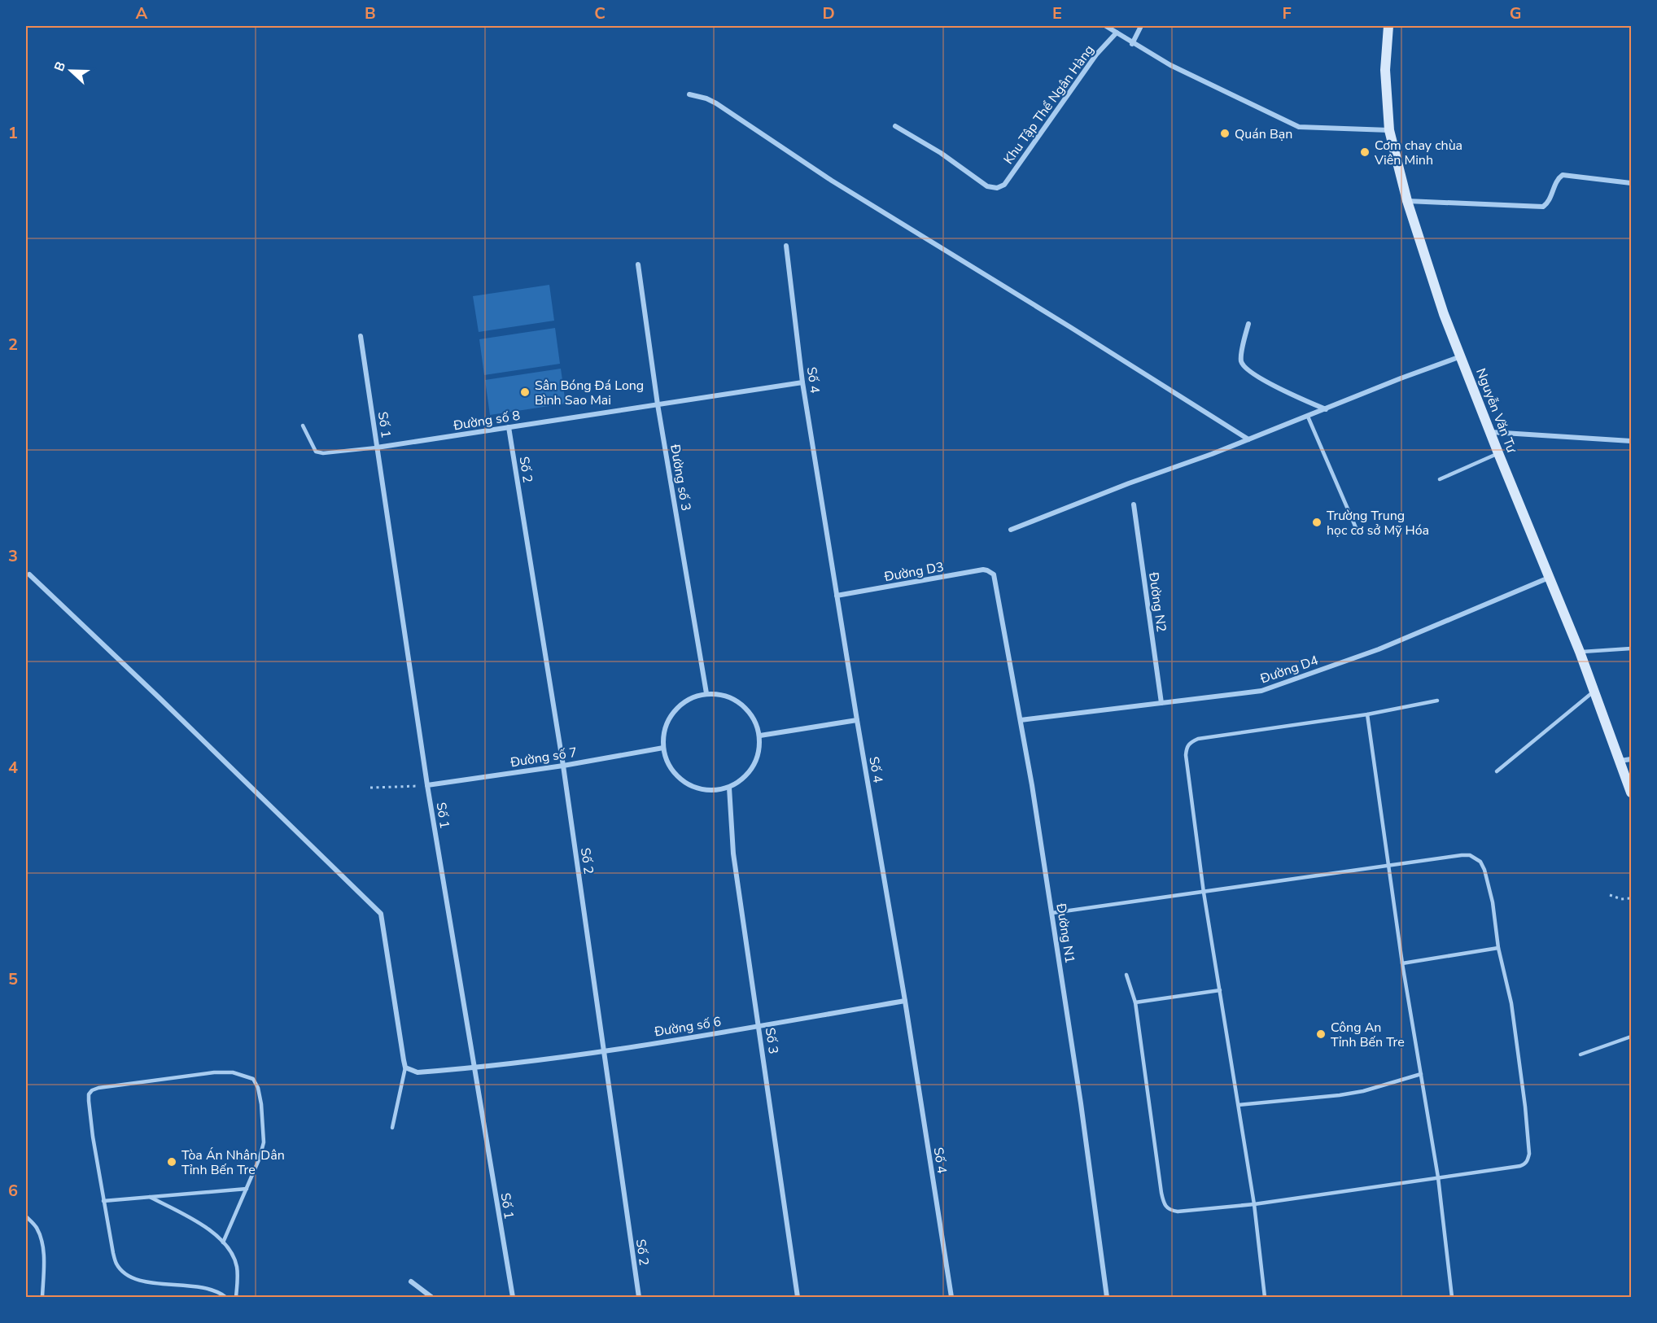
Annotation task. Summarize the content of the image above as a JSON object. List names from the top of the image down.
{
  "streets": {
    "main road": ["Nguyễn Văn Tư"],
    "street": [
      "Khu Tập Thể Ngân Hàng",
      "Số 4",
      "Đường số 8",
      "Số 1",
      "Số 2",
      "Đường số 3",
      "Đường D3",
      "Đường N2",
      "Đường D4",
      "Đường số 7",
      "Đường N1",
      "Đường số 6",
      "Số 3"
    ]
  },
  "crossings": [
    ["Số 4", "Đường số 8"],
    ["Số 4", "Đường D3"],
    ["Số 4", "Đường số 6"],
    ["Nguyễn Văn Tư", "Đường D4"],
    ["Đường số 8", "Số 1"],
    ["Đường số 8", "Số 2"],
    ["Đường số 8", "Đường số 3"],
    ["Số 1", "Đường số 7"],
    ["Số 1", "Đường số 6"],
    ["Số 2", "Đường số 7"],
    ["Số 2", "Đường số 6"],
    ["Đường số 3", "Đường số 7"],
    ["Đường số 3", "Số 3"],
    ["Đường D3", "Đường N1"],
    ["Đường N2", "Đường D4"],
    ["Đường D4", "Đường N1"],
    ["Đường số 7", "Số 3"],
    ["Đường số 6", "Số 3"]
  ],
  "places": [
    "Quán Bạn",
    "Cơm chay chùa Viên Minh",
    "Sân Bóng Đá Long Bình Sao Mai",
    "Trường Trung học cơ sở Mỹ Hóa",
    "Công An Tỉnh Bến Tre",
    "Tòa Án Nhân Dân Tỉnh Bến Tre"
  ],
  "north": "left",
  "grid": {
    "columns": [
      "A",
      "B",
      "C",
      "D",
      "E",
      "F",
      "G"
    ],
    "rows": [
      "1",
      "2",
      "3",
      "4",
      "5",
      "6"
    ]
  }
}
